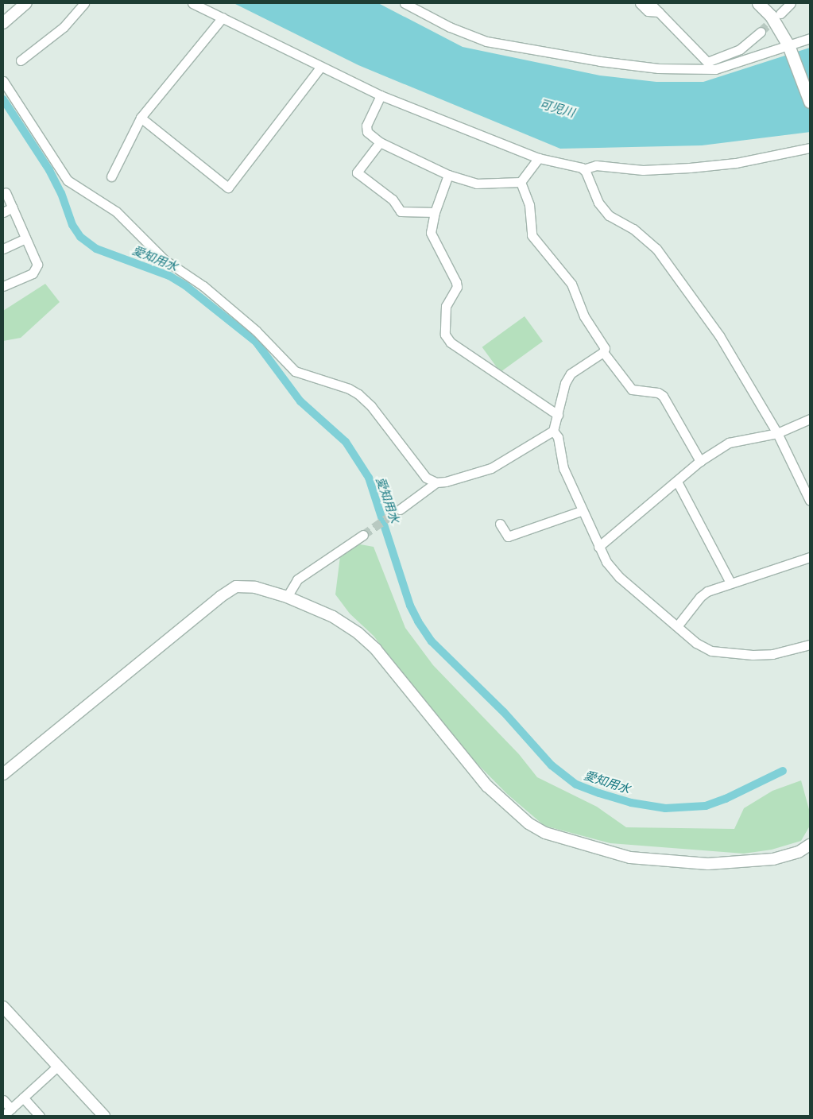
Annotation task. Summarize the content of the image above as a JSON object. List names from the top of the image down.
{
  "water": ["可児川", "愛知用水"]
}
